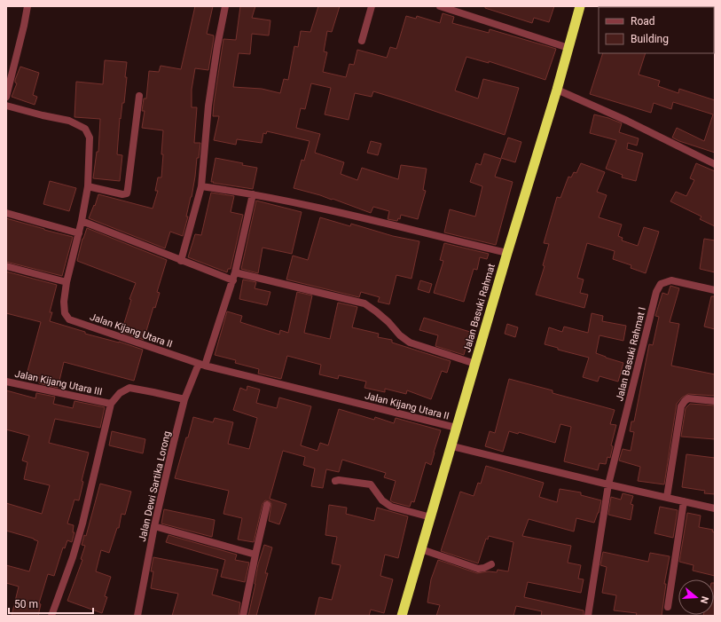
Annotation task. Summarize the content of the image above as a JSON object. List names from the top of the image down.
{
  "streets": {
    "highway": ["Jalan Basuki Rahmat"],
    "street": [
      "Jalan Kijang Utara II",
      "Jalan Basuki Rahmat I",
      "Jalan Kijang Utara III",
      "Jalan Dewi Sartika Lorong"
    ]
  },
  "crossings": [
    ["Jalan Basuki Rahmat", "Jalan Kijang Utara II"],
    ["Jalan Kijang Utara II", "Jalan Dewi Sartika Lorong"],
    ["Jalan Kijang Utara III", "Jalan Dewi Sartika Lorong"]
  ],
  "legend": ["Road", "Building"],
  "scale_bar": "50 m",
  "north": "right"
}
